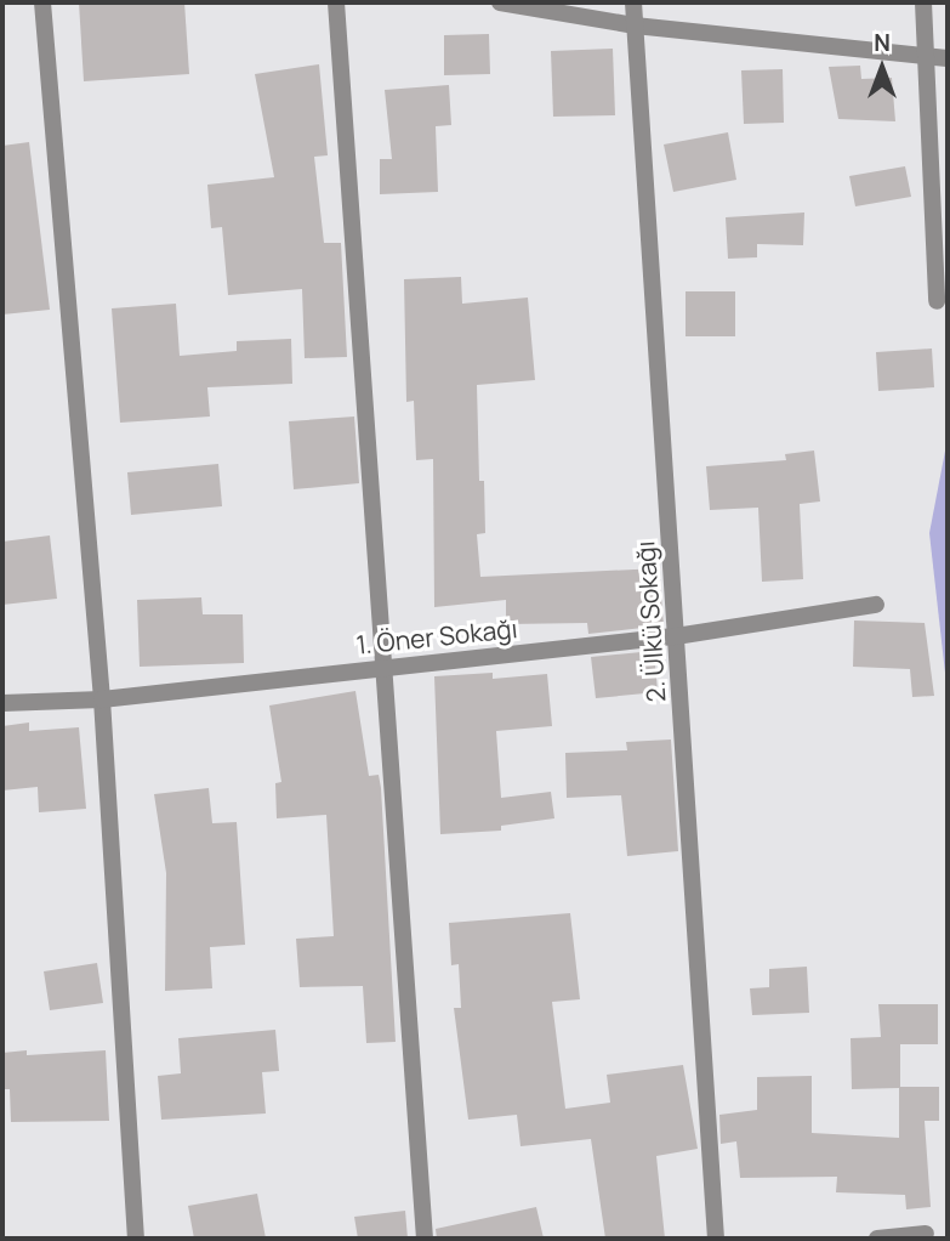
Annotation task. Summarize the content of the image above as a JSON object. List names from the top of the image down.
{
  "streets": {
    "street": ["2. Ülkü Sokağı", "1. Öner Sokağı"]
  },
  "crossings": [
    ["2. Ülkü Sokağı", "1. Öner Sokağı"]
  ],
  "north": "top"
}
